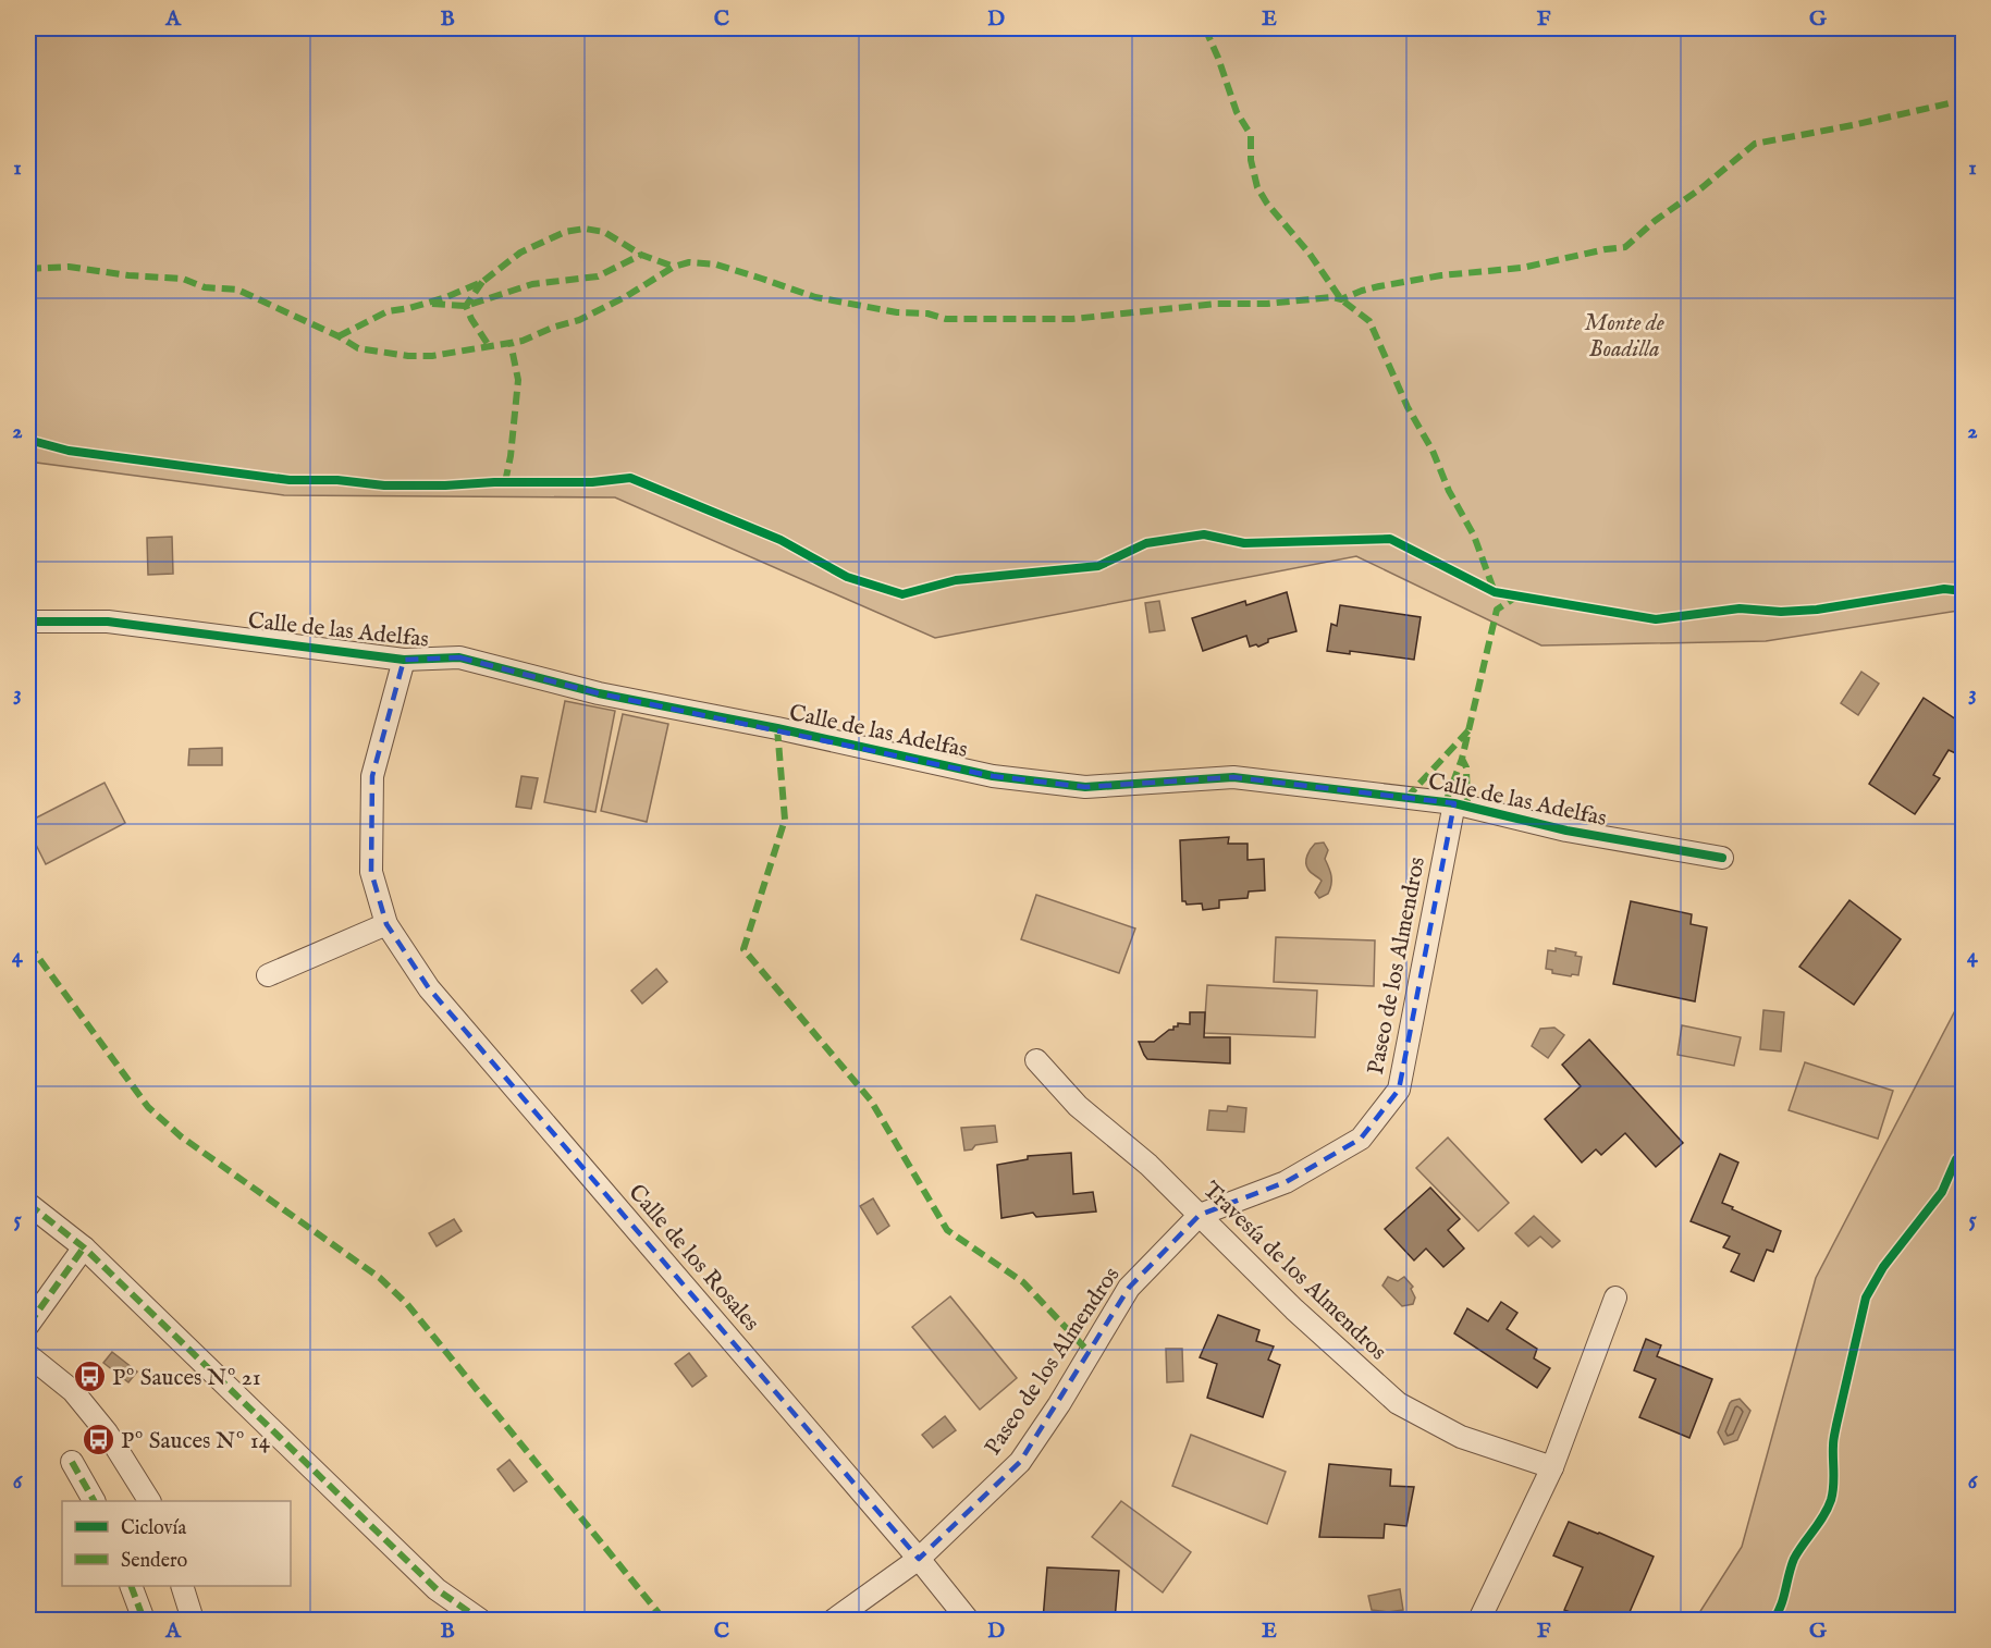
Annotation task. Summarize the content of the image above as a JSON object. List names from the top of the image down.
{
  "streets": {
    "street": [
      "Calle de las Adelfas",
      "Paseo de los Almendros",
      "Calle de los Rosales",
      "Travesía de los Almendros"
    ]
  },
  "crossings": [
    ["Calle de las Adelfas", "Paseo de los Almendros"],
    ["Calle de las Adelfas", "Calle de los Rosales"],
    ["Paseo de los Almendros", "Calle de los Rosales"],
    ["Paseo de los Almendros", "Travesía de los Almendros"]
  ],
  "parks": ["Monte de Boadilla"],
  "places": {
    "bus stop": ["Pº Sauces Nº 21", "Pº Sauces Nº 14"]
  },
  "legend": ["Ciclovía", "Sendero"],
  "grid": {
    "columns": [
      "A",
      "B",
      "C",
      "D",
      "E",
      "F",
      "G"
    ],
    "rows": [
      "1",
      "2",
      "3",
      "4",
      "5",
      "6"
    ]
  }
}
